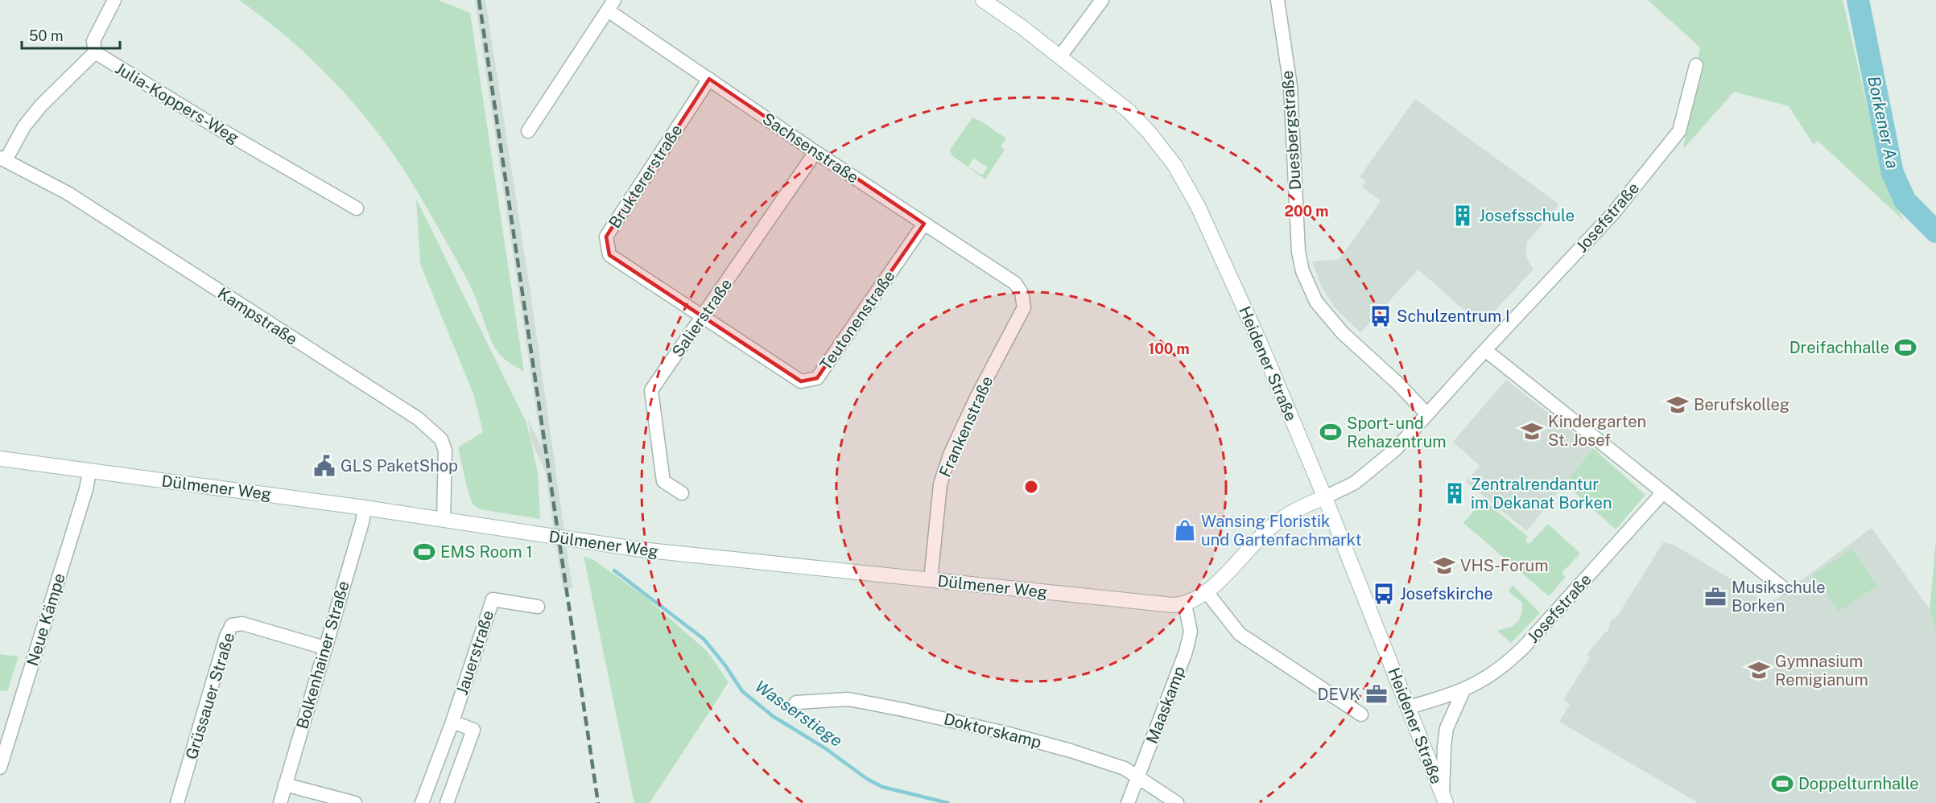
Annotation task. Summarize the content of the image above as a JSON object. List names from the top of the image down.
{
  "streets": {
    "street": [
      "Julia-Koppers-Weg",
      "Duesbergstraße",
      "Sachsenstraße",
      "Bruktererstraße",
      "Josefstraße",
      "Kampstraße",
      "Salierstraße",
      "Teutonenstraße",
      "Heidener Straße",
      "Frankenstraße",
      "Dülmener Weg",
      "Neue Kämpe",
      "Jauerstraße",
      "Bolkenhainer Straße",
      "Grüssauer Straße",
      "Maaskamp",
      "Doktorskamp"
    ]
  },
  "crossings": [
    ["Duesbergstraße", "Josefstraße"],
    ["Sachsenstraße", "Bruktererstraße"],
    ["Sachsenstraße", "Salierstraße"],
    ["Sachsenstraße", "Teutonenstraße"],
    ["Sachsenstraße", "Frankenstraße"],
    ["Bruktererstraße", "Salierstraße"],
    ["Bruktererstraße", "Teutonenstraße"],
    ["Josefstraße", "Heidener Straße"],
    ["Josefstraße", "Dülmener Weg"],
    ["Kampstraße", "Dülmener Weg"],
    ["Salierstraße", "Teutonenstraße"],
    ["Heidener Straße", "Dülmener Weg"],
    ["Frankenstraße", "Dülmener Weg"],
    ["Dülmener Weg", "Neue Kämpe"],
    ["Dülmener Weg", "Bolkenhainer Straße"],
    ["Dülmener Weg", "Maaskamp"],
    ["Bolkenhainer Straße", "Grüssauer Straße"],
    ["Maaskamp", "Doktorskamp"]
  ],
  "water": ["Borkener Aa", "Wasserstiege"],
  "places": {
    "building": ["Josefsschule", "Zentralrendantur im Dekanat Borken"],
    "bus stop": ["Schulzentrum I", "Josefskirche"],
    "sports": [
      "Dreifachhalle",
      "Sport- und Rehazentrum",
      "EMS Room 1",
      "Doppelturnhalle"
    ],
    "school or university": [
      "Berufskolleg",
      "Kindergarten St. Josef",
      "VHS-Forum",
      "Gymnasium Remigianum"
    ],
    "public building": ["GLS PaketShop"],
    "shop": ["Wansing Floristik und Gartenfachmarkt"],
    "office": ["Musikschule Borken", "DEVK"]
  },
  "scale_bar": "50 m",
  "rings": ["200 m", "100 m"]
}
